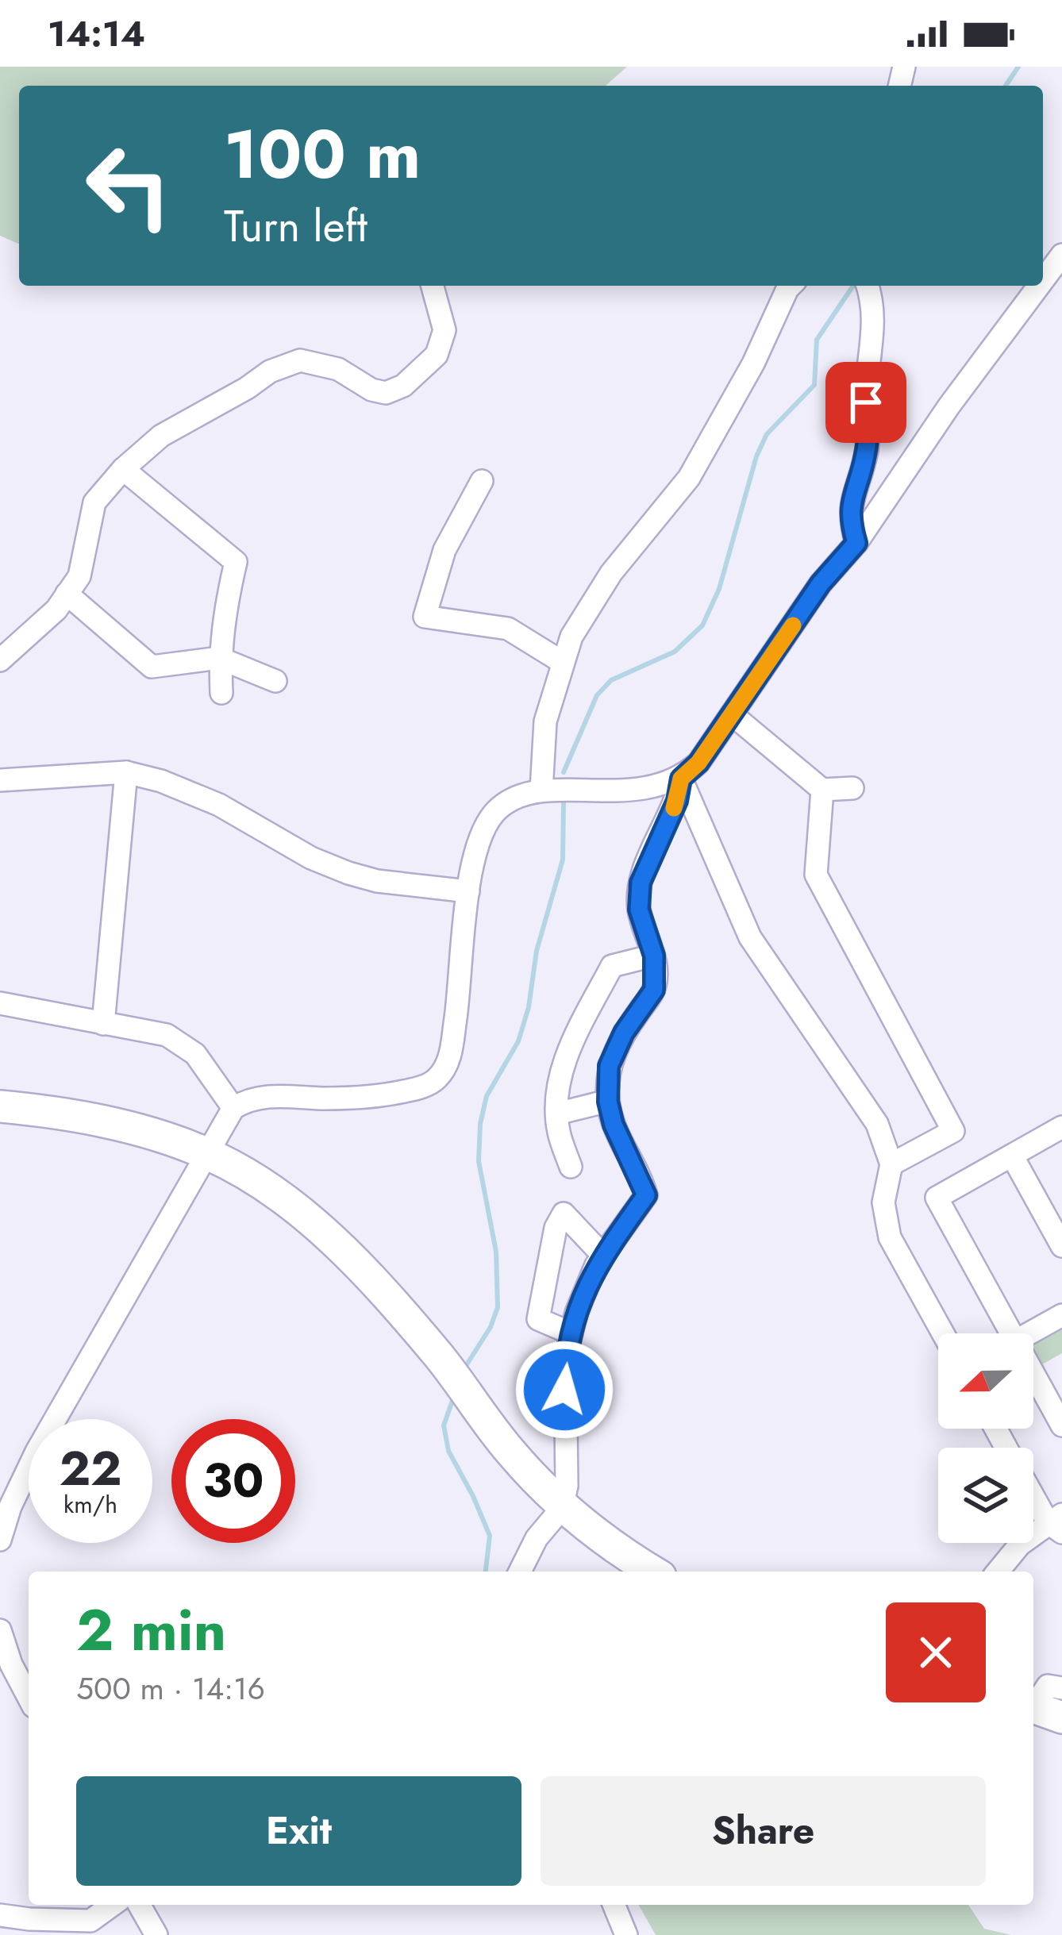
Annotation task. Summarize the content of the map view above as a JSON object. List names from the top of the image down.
{
  "north": "left",
  "page": {
    "status": "14:14",
    "turn": ["100 m", "Turn left"],
    "speed": "22 km/h",
    "limit": "30",
    "heading": ["2 min", "500 m · 14:16"],
    "buttons": ["Exit", "Share"]
  }
}
